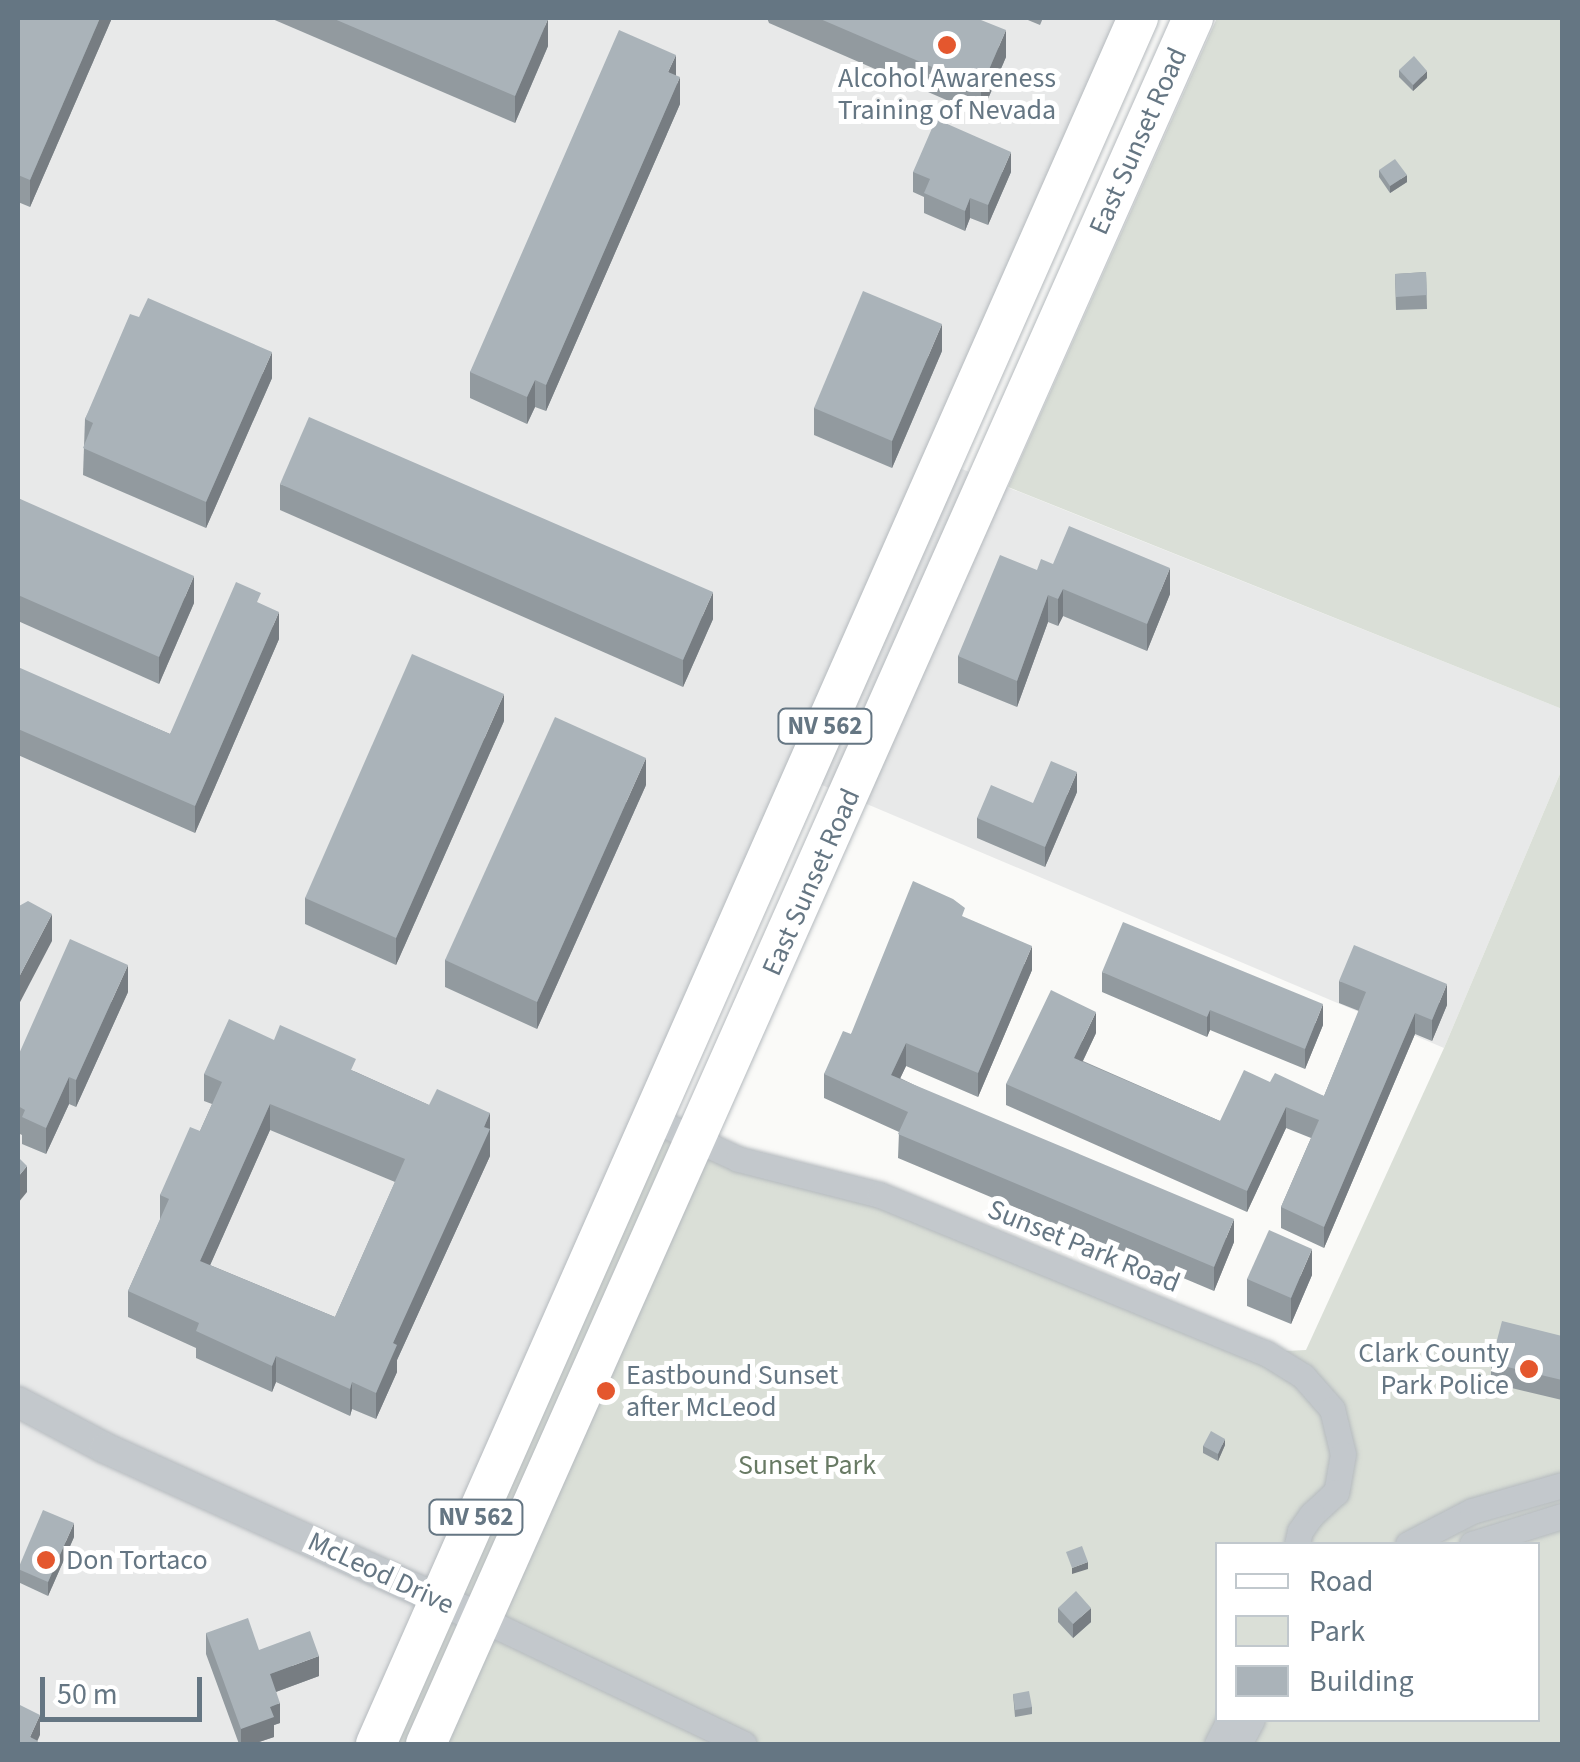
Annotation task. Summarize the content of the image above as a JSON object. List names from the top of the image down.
{
  "streets": {
    "main road": ["East Sunset Road", "NV 562"],
    "street": ["Sunset Park Road", "McLeod Drive"]
  },
  "crossings": [
    ["East Sunset Road", "Sunset Park Road"],
    ["East Sunset Road", "McLeod Drive"]
  ],
  "parks": ["Sunset Park"],
  "places": [
    "Alcohol Awareness Training of Nevada",
    "Clark County Park Police",
    "Eastbound Sunset after McLeod",
    "Don Tortaco"
  ],
  "legend": ["Road", "Park", "Building"],
  "scale_bar": "50 m"
}
